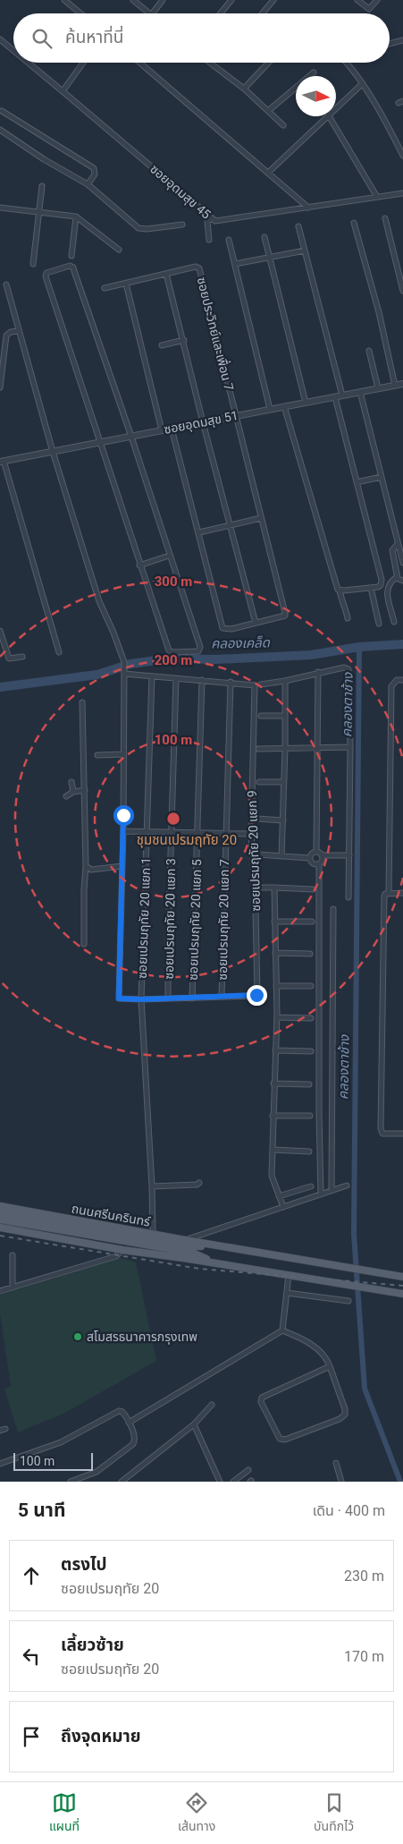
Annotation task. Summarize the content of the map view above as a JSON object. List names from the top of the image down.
{
  "streets": {
    "main road": ["ถนนศรีนครินทร์"],
    "street": [
      "ซอยอุดมสุข 45",
      "ซอยประวิทย์และเพื่อน 7",
      "ซอยอุดมสุข 51",
      "ซอยเปรมฤทัย 20 แยก 9",
      "ซอยเปรมฤทัย 20 แยก 1",
      "ซอยเปรมฤทัย 20 แยก 3",
      "ซอยเปรมฤทัย 20 แยก 5",
      "ซอยเปรมฤทัย 20 แยก 7"
    ]
  },
  "crossings": [
    ["ซอยประวิทย์และเพื่อน 7", "ซอยอุดมสุข 51"],
    ["ซอยเปรมฤทัย 20 แยก 9", "ซอยเปรมฤทัย 20 แยก 7"],
    ["ซอยเปรมฤทัย 20 แยก 1", "ถนนศรีนครินทร์"]
  ],
  "districts": ["ชุมชนเปรมฤทัย 20"],
  "water": ["คลองเคล็ด", "คลองตาช้าง"],
  "places": ["สโมสรธนาคารกรุงเทพ"],
  "scale_bar": "100 m",
  "north": "right",
  "page": {
    "search": "ค้นหาที่นี่",
    "scale": "100 m",
    "heading": ["5 นาที", "เดิน · 400 m"],
    "list": [
      ["ตรงไป", "ซอยเปรมฤทัย 20", "230 m"],
      ["เลี้ยวซ้าย", "ซอยเปรมฤทัย 20", "170 m"],
      "ถึงจุดหมาย"
    ],
    "nav": ["แผนที่", "เส้นทาง", "บันทึกไว้"]
  },
  "rings": ["300 m", "200 m", "100 m"]
}
